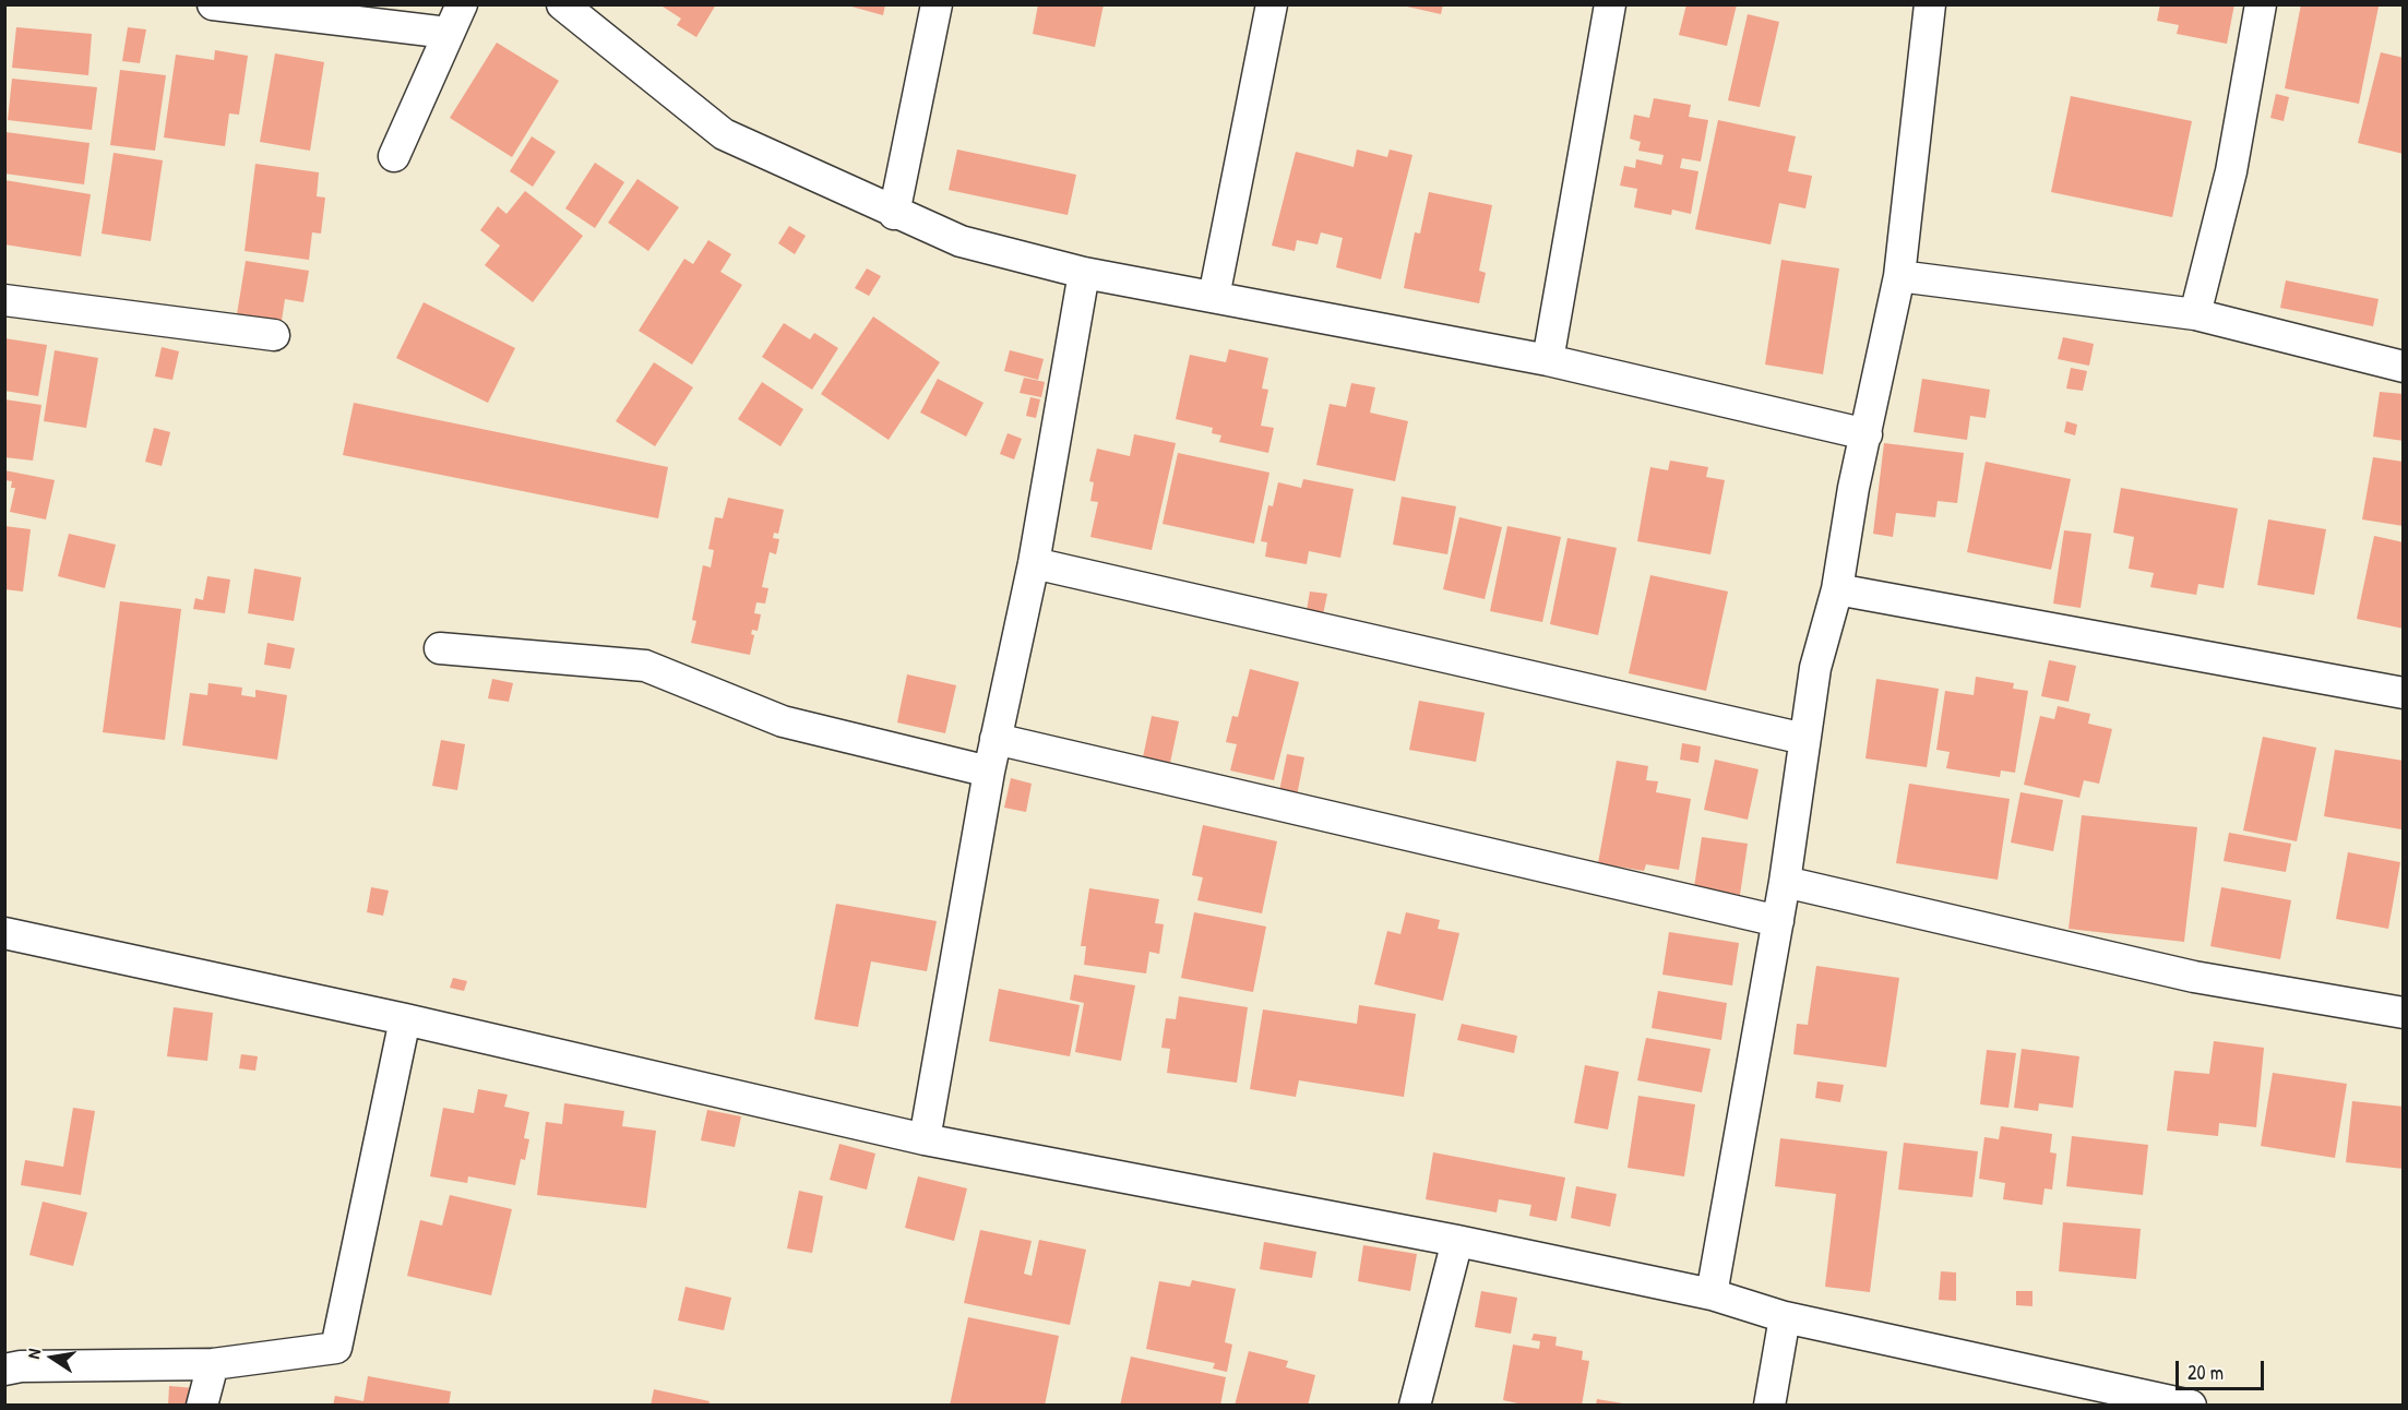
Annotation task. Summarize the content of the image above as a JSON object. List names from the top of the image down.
{
  "scale_bar": "20 m",
  "north": "left"
}
